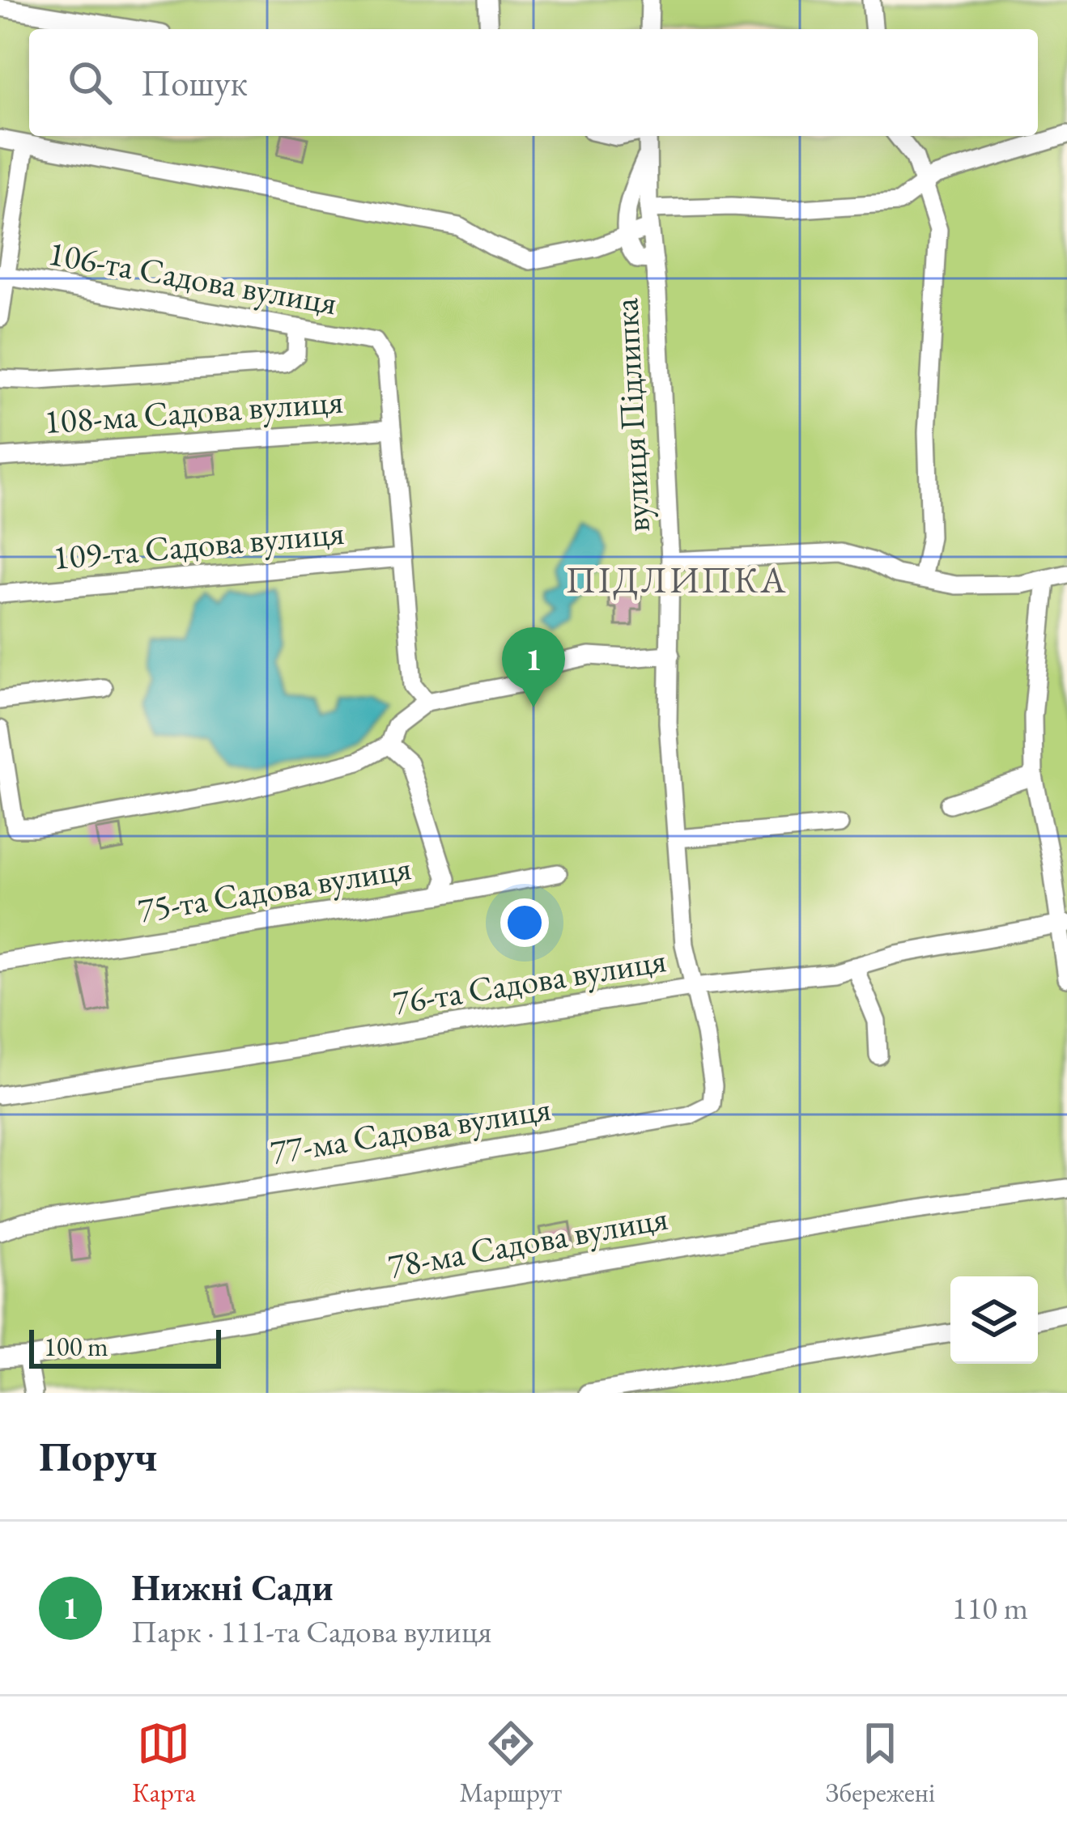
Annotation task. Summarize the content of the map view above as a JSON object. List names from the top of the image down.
{
  "streets": {
    "street": [
      "106-та Садова вулиця",
      "108-ма Садова вулиця",
      "вулиця Підлипка",
      "109-та Садова вулиця",
      "75-та Садова вулиця",
      "76-та Садова вулиця",
      "77-ма Садова вулиця",
      "78-ма Садова вулиця"
    ]
  },
  "crossings": [
    ["106-та Садова вулиця", "108-ма Садова вулиця"],
    ["вулиця Підлипка", "76-та Садова вулиця"],
    ["вулиця Підлипка", "77-ма Садова вулиця"],
    ["76-та Садова вулиця", "77-ма Садова вулиця"]
  ],
  "districts": ["ПІДЛИПКА"],
  "scale_bar": "100 m",
  "page": {
    "search": "Пошук",
    "pins": "1",
    "scale": "100 m",
    "heading": "Поруч",
    "list": [
      {
        "mark": "1",
        "name": "Нижні Сади",
        "note": "Парк · 111-та Садова вулиця",
        "value": "110 m"
      }
    ],
    "nav": ["Карта", "Маршрут", "Збережені"]
  }
}
